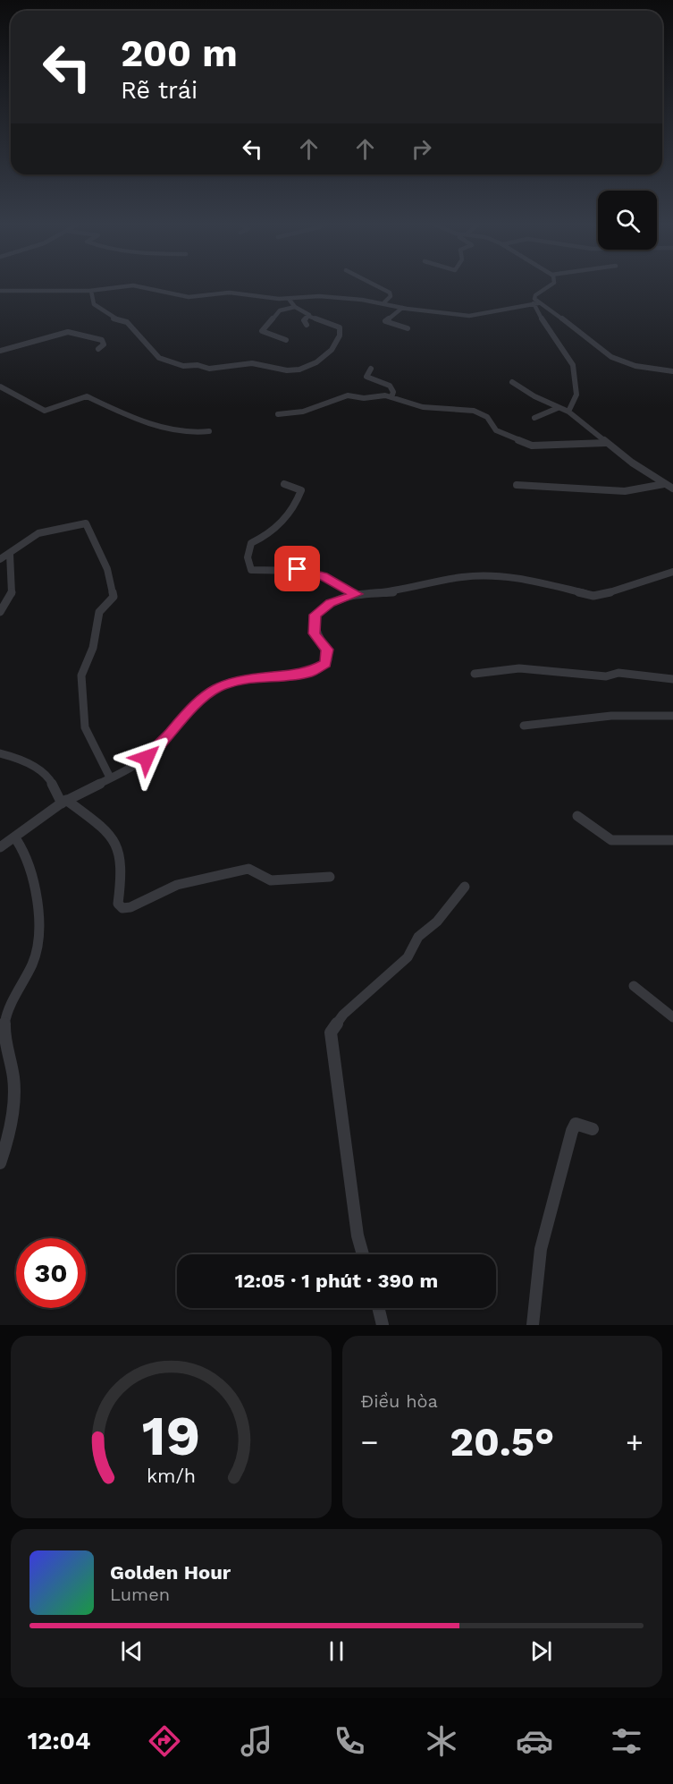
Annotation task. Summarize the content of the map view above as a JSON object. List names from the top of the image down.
{
  "page": {
    "turn": ["200 m", "Rẽ trái"],
    "limit": "30",
    "trip": "12:05 · 1 phút · 390 m",
    "tile": "Điều hòa",
    "heat": ["−", "20.5°", "+"],
    "song": ["Golden Hour", "Lumen"],
    "tabs": "12:04",
    "gauge": ["19", "km/h"]
  }
}
